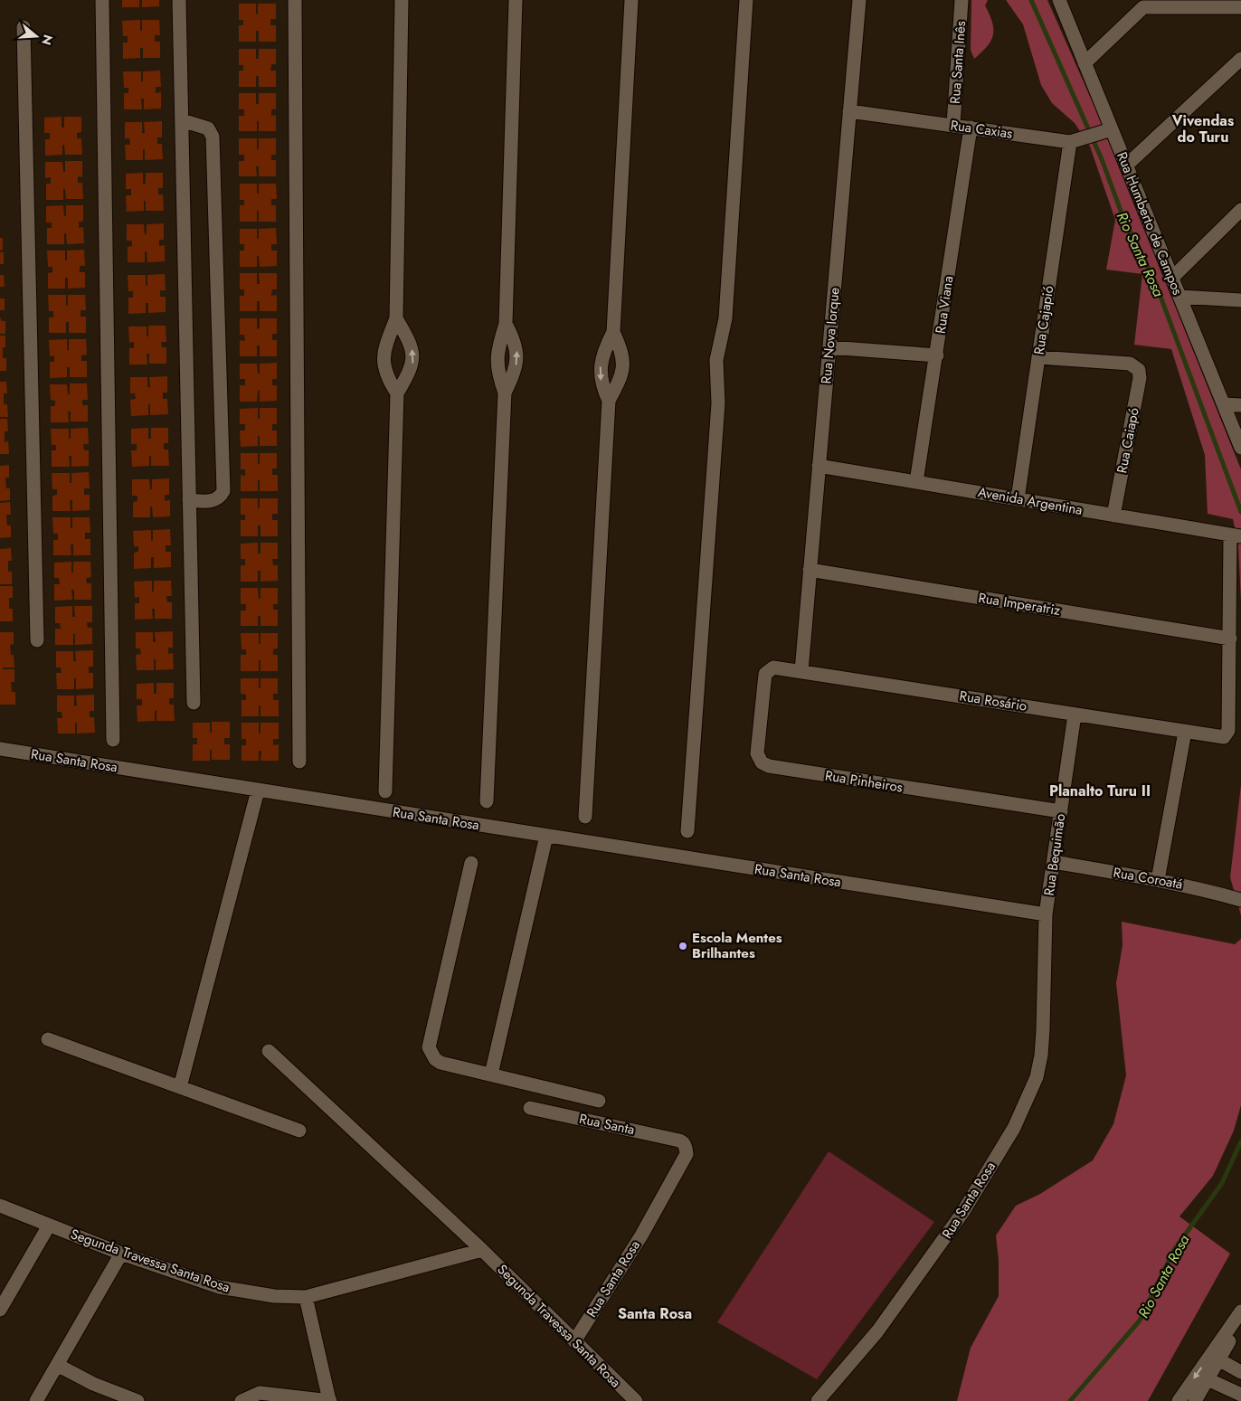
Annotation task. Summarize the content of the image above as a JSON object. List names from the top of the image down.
{
  "streets": {
    "street": [
      "Rua Santa Inês",
      "Rua Caxias",
      "Rua Humberto de Campos",
      "Rua Viana",
      "Rua Cajapió",
      "Rua Nova Iorque",
      "Rua Caiapó",
      "Avenida Argentina",
      "Rua Imperatriz",
      "Rua Rosário",
      "Rua Santa Rosa",
      "Rua Pinheiros",
      "Rua Bequimão",
      "Rua Coroatá",
      "Rua Santa",
      "Segunda Travessa Santa Rosa"
    ]
  },
  "crossings": [
    ["Rua Santa Inês", "Rua Caxias"],
    ["Rua Caxias", "Rua Humberto de Campos"],
    ["Rua Caxias", "Rua Viana"],
    ["Rua Caxias", "Rua Cajapió"],
    ["Rua Caxias", "Rua Nova Iorque"],
    ["Rua Viana", "Avenida Argentina"],
    ["Rua Cajapió", "Rua Caiapó"],
    ["Rua Cajapió", "Avenida Argentina"],
    ["Rua Nova Iorque", "Avenida Argentina"],
    ["Rua Nova Iorque", "Rua Imperatriz"],
    ["Rua Nova Iorque", "Rua Rosário"],
    ["Rua Caiapó", "Avenida Argentina"],
    ["Rua Imperatriz", "Rua Rosário"],
    ["Rua Rosário", "Rua Pinheiros"],
    ["Rua Rosário", "Rua Bequimão"],
    ["Rua Santa Rosa", "Rua Bequimão"],
    ["Rua Santa Rosa", "Rua Santa"],
    ["Rua Santa Rosa", "Segunda Travessa Santa Rosa"],
    ["Rua Pinheiros", "Rua Bequimão"],
    ["Rua Bequimão", "Rua Coroatá"]
  ],
  "districts": ["Vivendas do Turu", "Planalto Turu II", "Santa Rosa"],
  "water": ["Rio Santa Rosa"],
  "places": ["Escola Mentes Brilhantes"],
  "north": "right"
}
